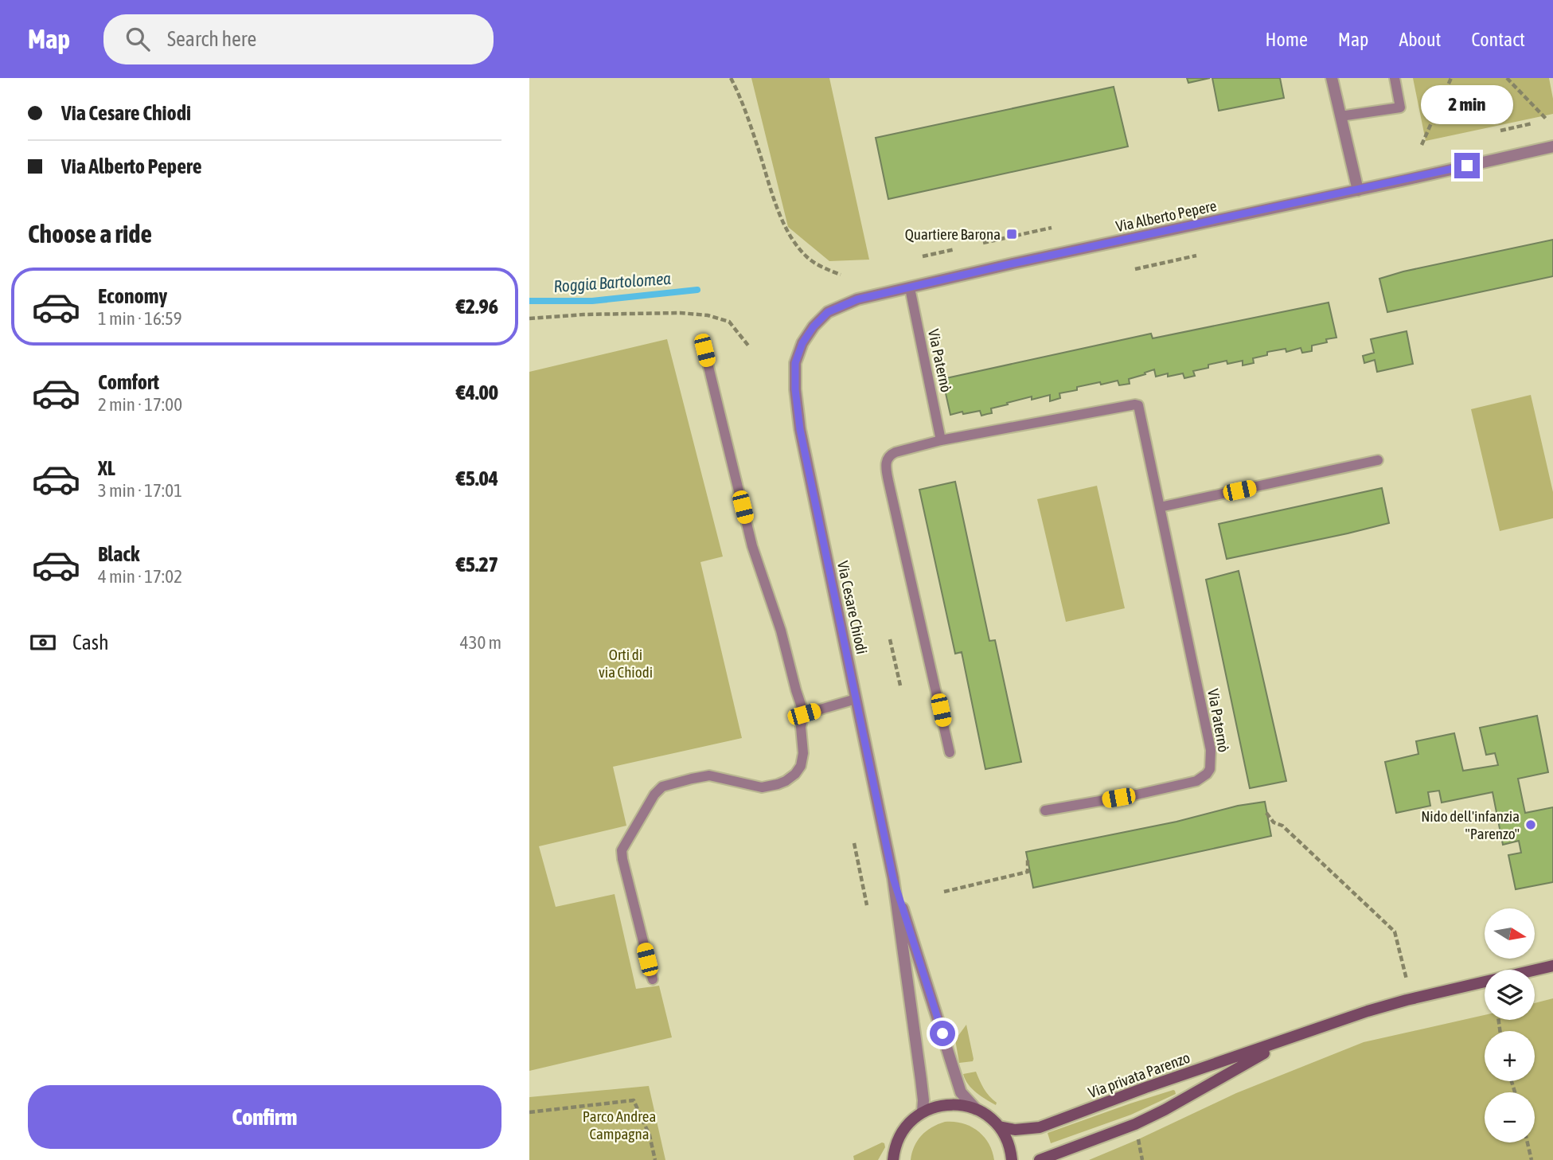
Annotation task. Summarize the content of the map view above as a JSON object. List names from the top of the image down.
{
  "streets": {
    "street": ["Via Alberto Pepere", "Via Cesare Chiodi", "Via privata Parenzo"],
    "lane": ["Via Paternò"]
  },
  "crossings": [
    ["Via Alberto Pepere", "Via Paternò"],
    ["Via Alberto Pepere", "Via Cesare Chiodi"]
  ],
  "water": ["Roggia Bartolomea"],
  "parks": ["Orti di via Chiodi", "Parco Andrea Campagna"],
  "places": {
    "transit": ["Quartiere Barona"],
    "other": ["Nido dell'infanzia \"Parenzo\""]
  },
  "north": "right",
  "page": {
    "header": "Map",
    "search": "Search here",
    "nav": [
      "Home",
      "Map",
      "About",
      "Contact"
    ],
    "banner": ["Via Cesare Chiodi", "Via Alberto Pepere"],
    "bubble": "2 min",
    "heading": "Choose a ride",
    "list": [
      {
        "name": "Economy",
        "note": "1 min · 16:59",
        "value": "€2.96"
      },
      {
        "name": "Comfort",
        "note": "2 min · 17:00",
        "value": "€4.00"
      },
      {
        "name": "XL",
        "note": "3 min · 17:01",
        "value": "€5.04"
      },
      {
        "name": "Black",
        "note": "4 min · 17:02",
        "value": "€5.27"
      }
    ],
    "pay": ["Cash", "430 m"],
    "map_buttons": ["+", "−"],
    "buttons": "Confirm"
  }
}
